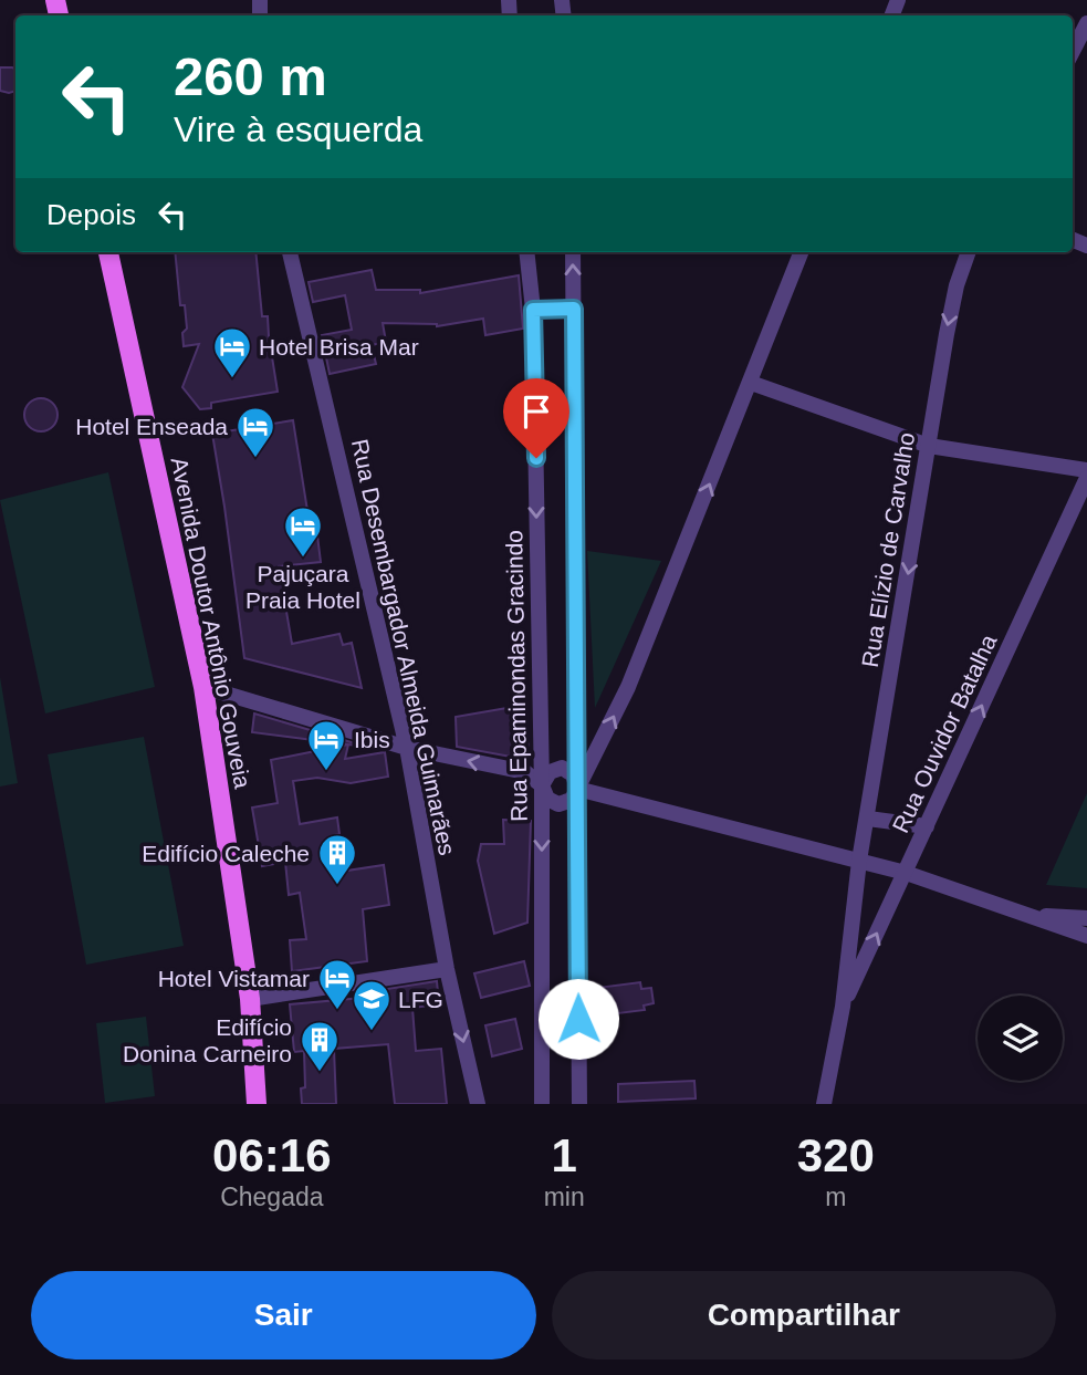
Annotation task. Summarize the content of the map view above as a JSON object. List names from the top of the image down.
{
  "streets": {
    "main road": ["Avenida Doutor Antônio Gouveia"],
    "street": [
      "Rua Elízio de Carvalho",
      "Rua Desembargador Almeida Guimarães",
      "Rua Epaminondas Gracindo",
      "Rua Ouvidor Batalha"
    ]
  },
  "crossings": [
    ["Rua Elízio de Carvalho", "Rua Ouvidor Batalha"]
  ],
  "one_way": ["Rua Elízio de Carvalho", "Rua Ouvidor Batalha"],
  "places": {
    "hotel": [
      "Hotel Brisa Mar",
      "Hotel Enseada",
      "Pajuçara Praia Hotel",
      "Ibis",
      "Hotel Vistamar"
    ],
    "building": ["Edifício Caleche", "Edifício Donina Carneiro"],
    "school or university": ["LFG"]
  },
  "page": {
    "turn": ["260 m", "Vire à esquerda"],
    "then": "Depois",
    "eta": [
      "06:16",
      "Chegada",
      "1",
      "min",
      "320",
      "m"
    ],
    "buttons": ["Sair", "Compartilhar"]
  }
}
